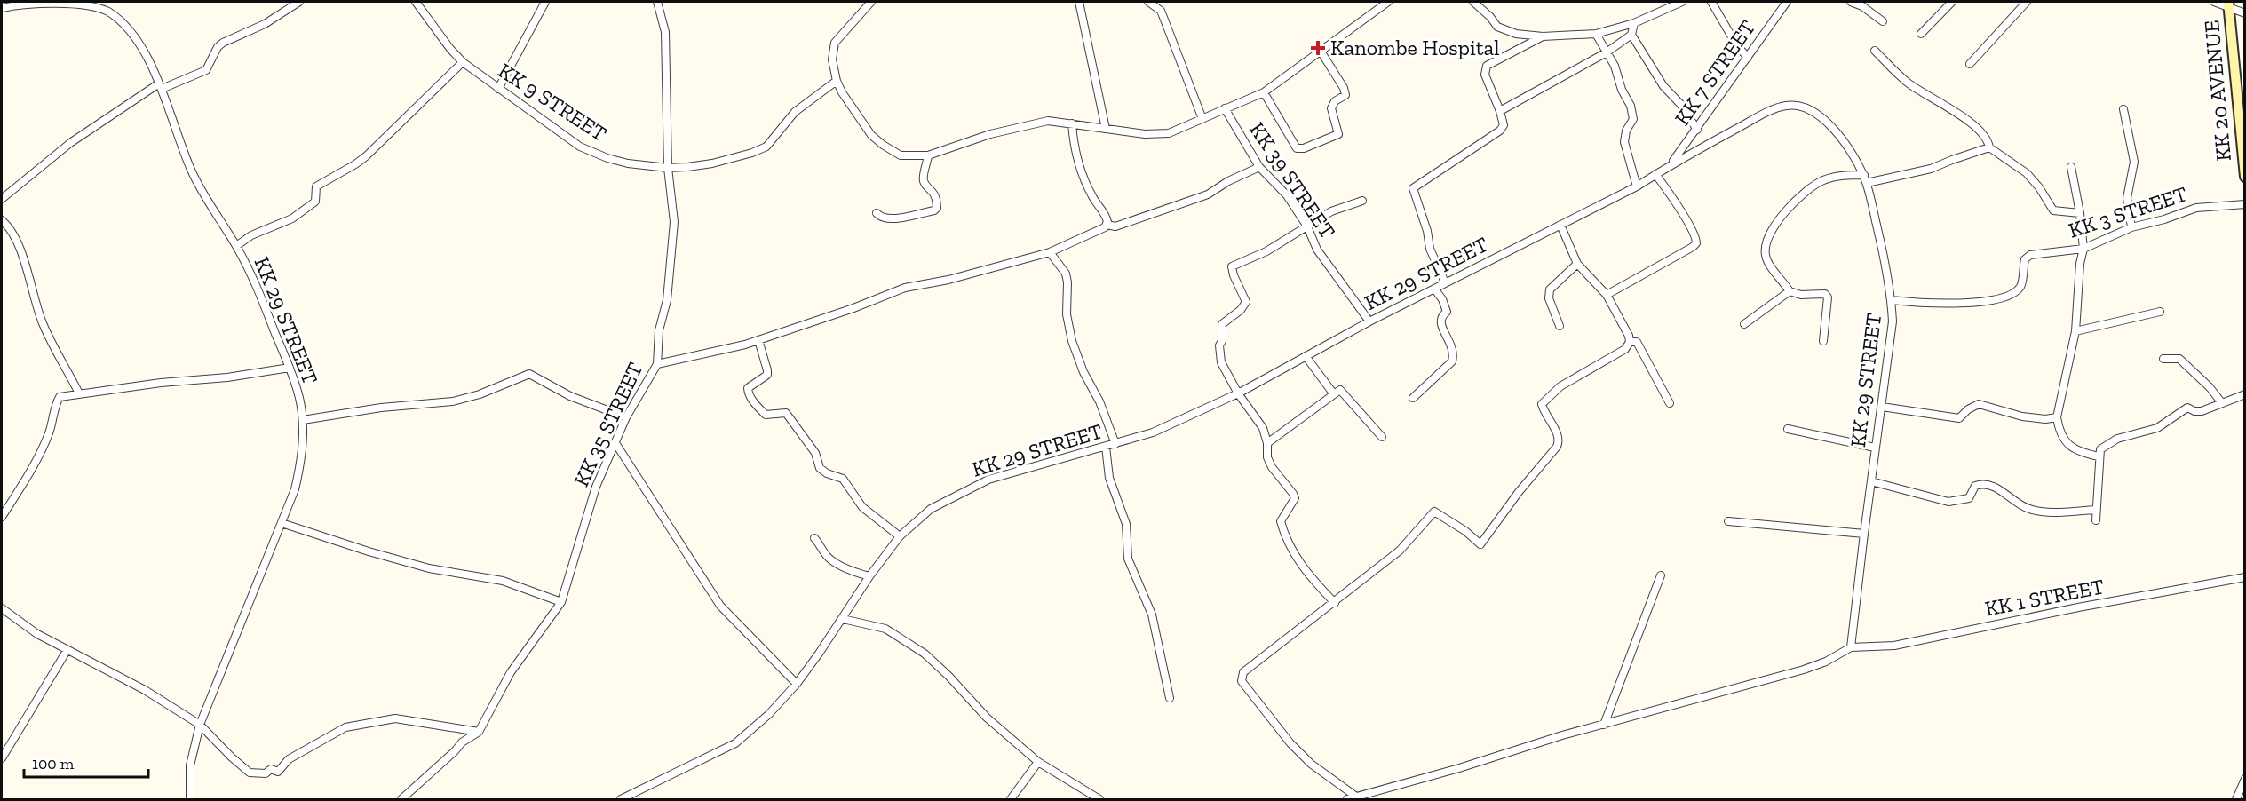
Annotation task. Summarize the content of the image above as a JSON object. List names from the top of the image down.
{
  "streets": {
    "main road": ["KK 20 AVENUE"],
    "street": [
      "KK 7 STREET",
      "KK 9 STREET",
      "KK 39 STREET",
      "KK 3 STREET",
      "KK 29 STREET",
      "KK 35 STREET",
      "KK 1 STREET"
    ]
  },
  "crossings": [
    ["KK 7 STREET", "KK 29 STREET"],
    ["KK 9 STREET", "KK 35 STREET"],
    ["KK 39 STREET", "KK 29 STREET"],
    ["KK 3 STREET", "KK 29 STREET"],
    ["KK 29 STREET", "KK 1 STREET"]
  ],
  "places": {
    "health": ["Kanombe Hospital"]
  },
  "scale_bar": "100 m"
}
